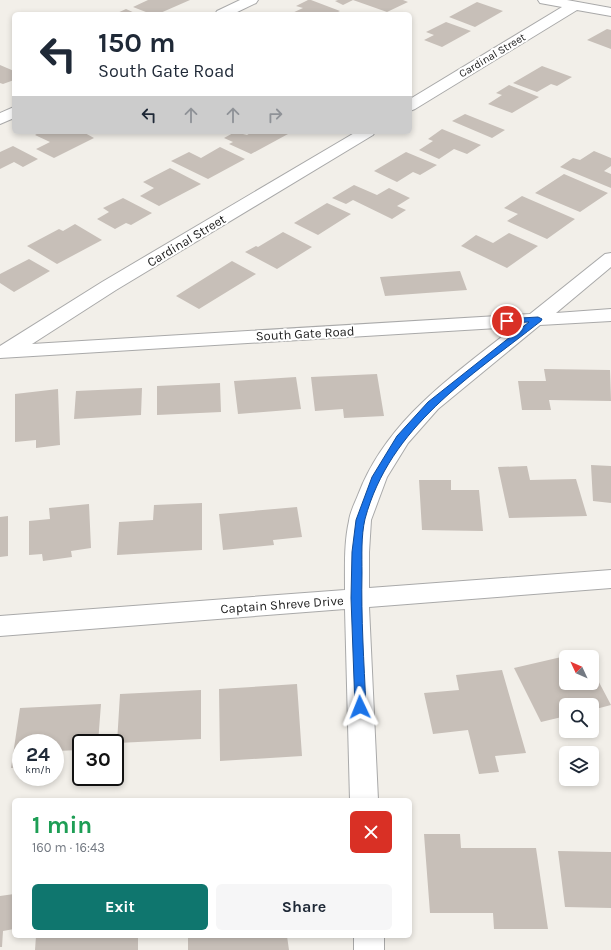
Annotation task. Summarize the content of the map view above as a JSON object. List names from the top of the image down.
{
  "streets": {
    "street": ["Cardinal Street", "South Gate Road", "Captain Shreve Drive"]
  },
  "crossings": [
    ["Cardinal Street", "South Gate Road"]
  ],
  "north": "top left",
  "page": {
    "turn": ["150 m", "South Gate Road"],
    "speed": "24 km/h",
    "limit": "30",
    "heading": ["1 min", "160 m · 16:43"],
    "buttons": ["Exit", "Share"]
  }
}
